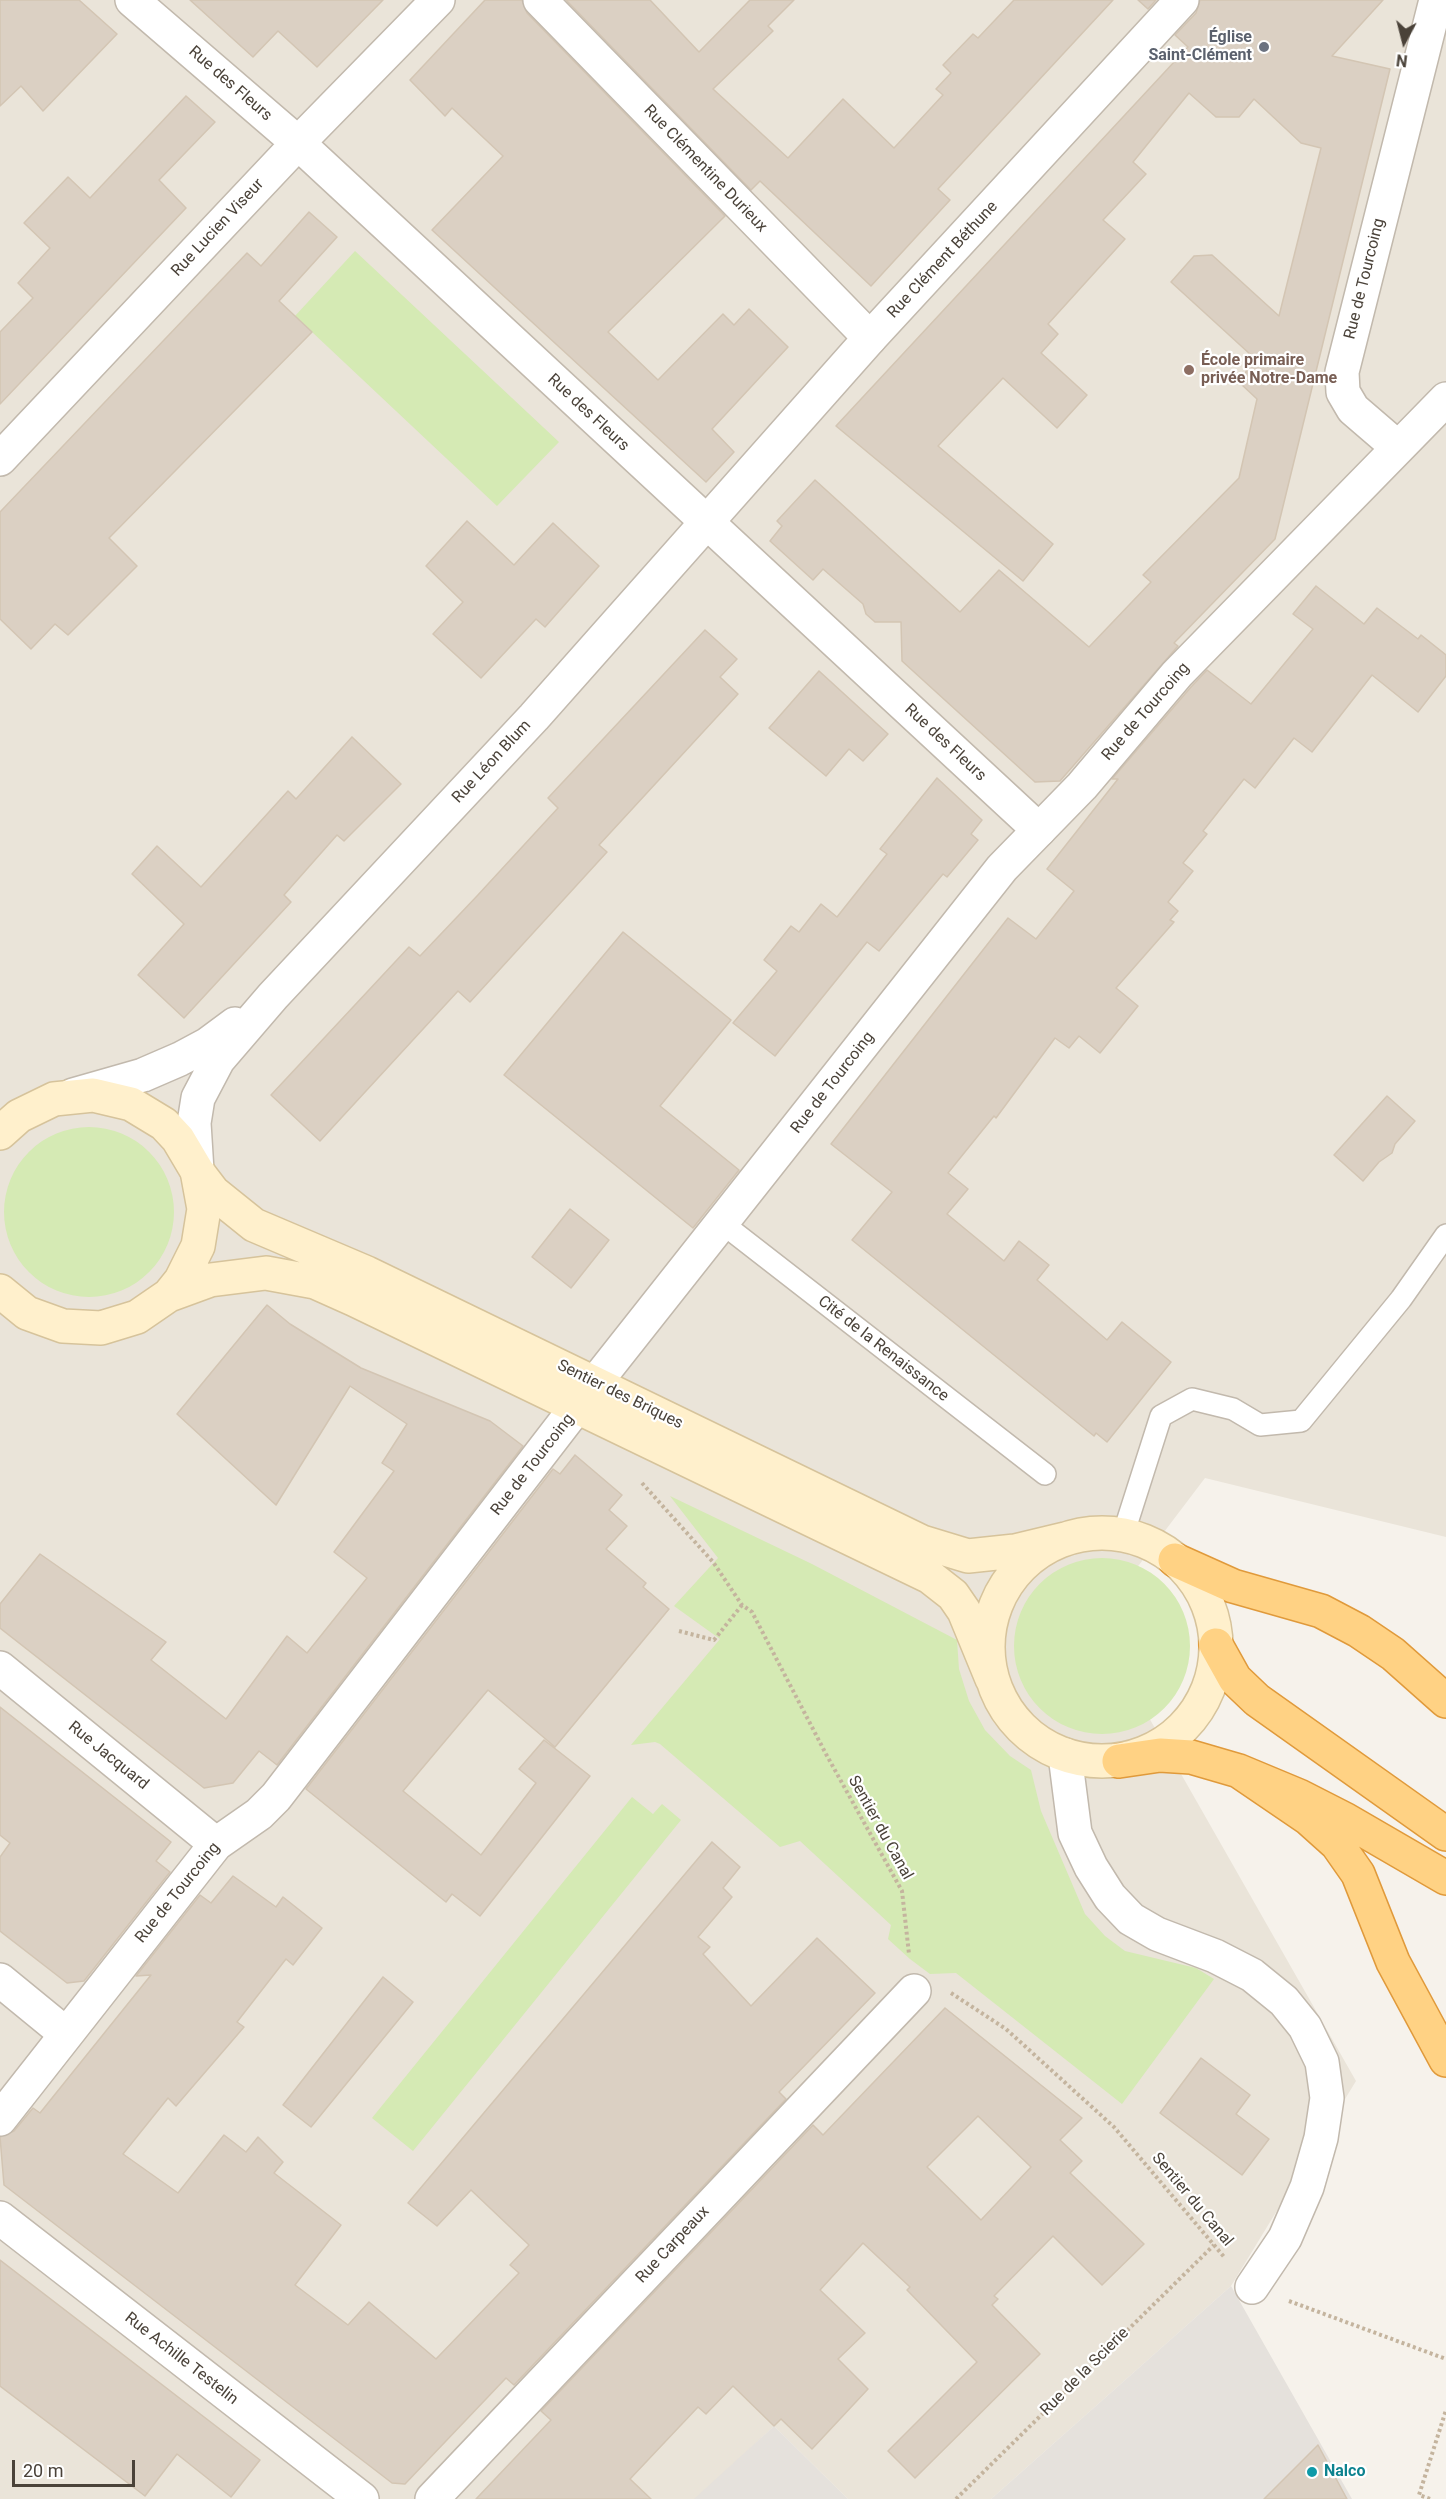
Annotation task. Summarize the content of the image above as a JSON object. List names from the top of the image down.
{
  "streets": {
    "main road": ["Sentier des Briques"],
    "street": [
      "Rue des Fleurs",
      "Rue Clémentine Durieux",
      "Rue Lucien Viseur",
      "Rue Clément Béthune",
      "Rue de Tourcoing",
      "Rue Léon Blum",
      "Rue Jacquard",
      "Rue Carpeaux",
      "Rue Achille Testelin"
    ],
    "lane": ["Cité de la Renaissance"],
    "path": ["Sentier du Canal", "Rue de la Scierie"]
  },
  "crossings": [
    ["Rue des Fleurs", "Rue Lucien Viseur"],
    ["Rue des Fleurs", "Rue Clément Béthune"],
    ["Rue des Fleurs", "Rue de Tourcoing"],
    ["Rue des Fleurs", "Rue Léon Blum"],
    ["Rue Clémentine Durieux", "Rue Clément Béthune"],
    ["Rue Clément Béthune", "Rue Léon Blum"],
    ["Rue de Tourcoing", "Cité de la Renaissance"],
    ["Rue de Tourcoing", "Sentier des Briques"],
    ["Rue de Tourcoing", "Rue Jacquard"],
    ["Rue Léon Blum", "Sentier des Briques"],
    ["Sentier du Canal", "Rue Carpeaux"],
    ["Sentier du Canal", "Rue de la Scierie"]
  ],
  "places": ["Église Saint-Clément", "École primaire privée Notre-Dame", "Nalco"],
  "scale_bar": "20 m",
  "north": "bottom"
}
